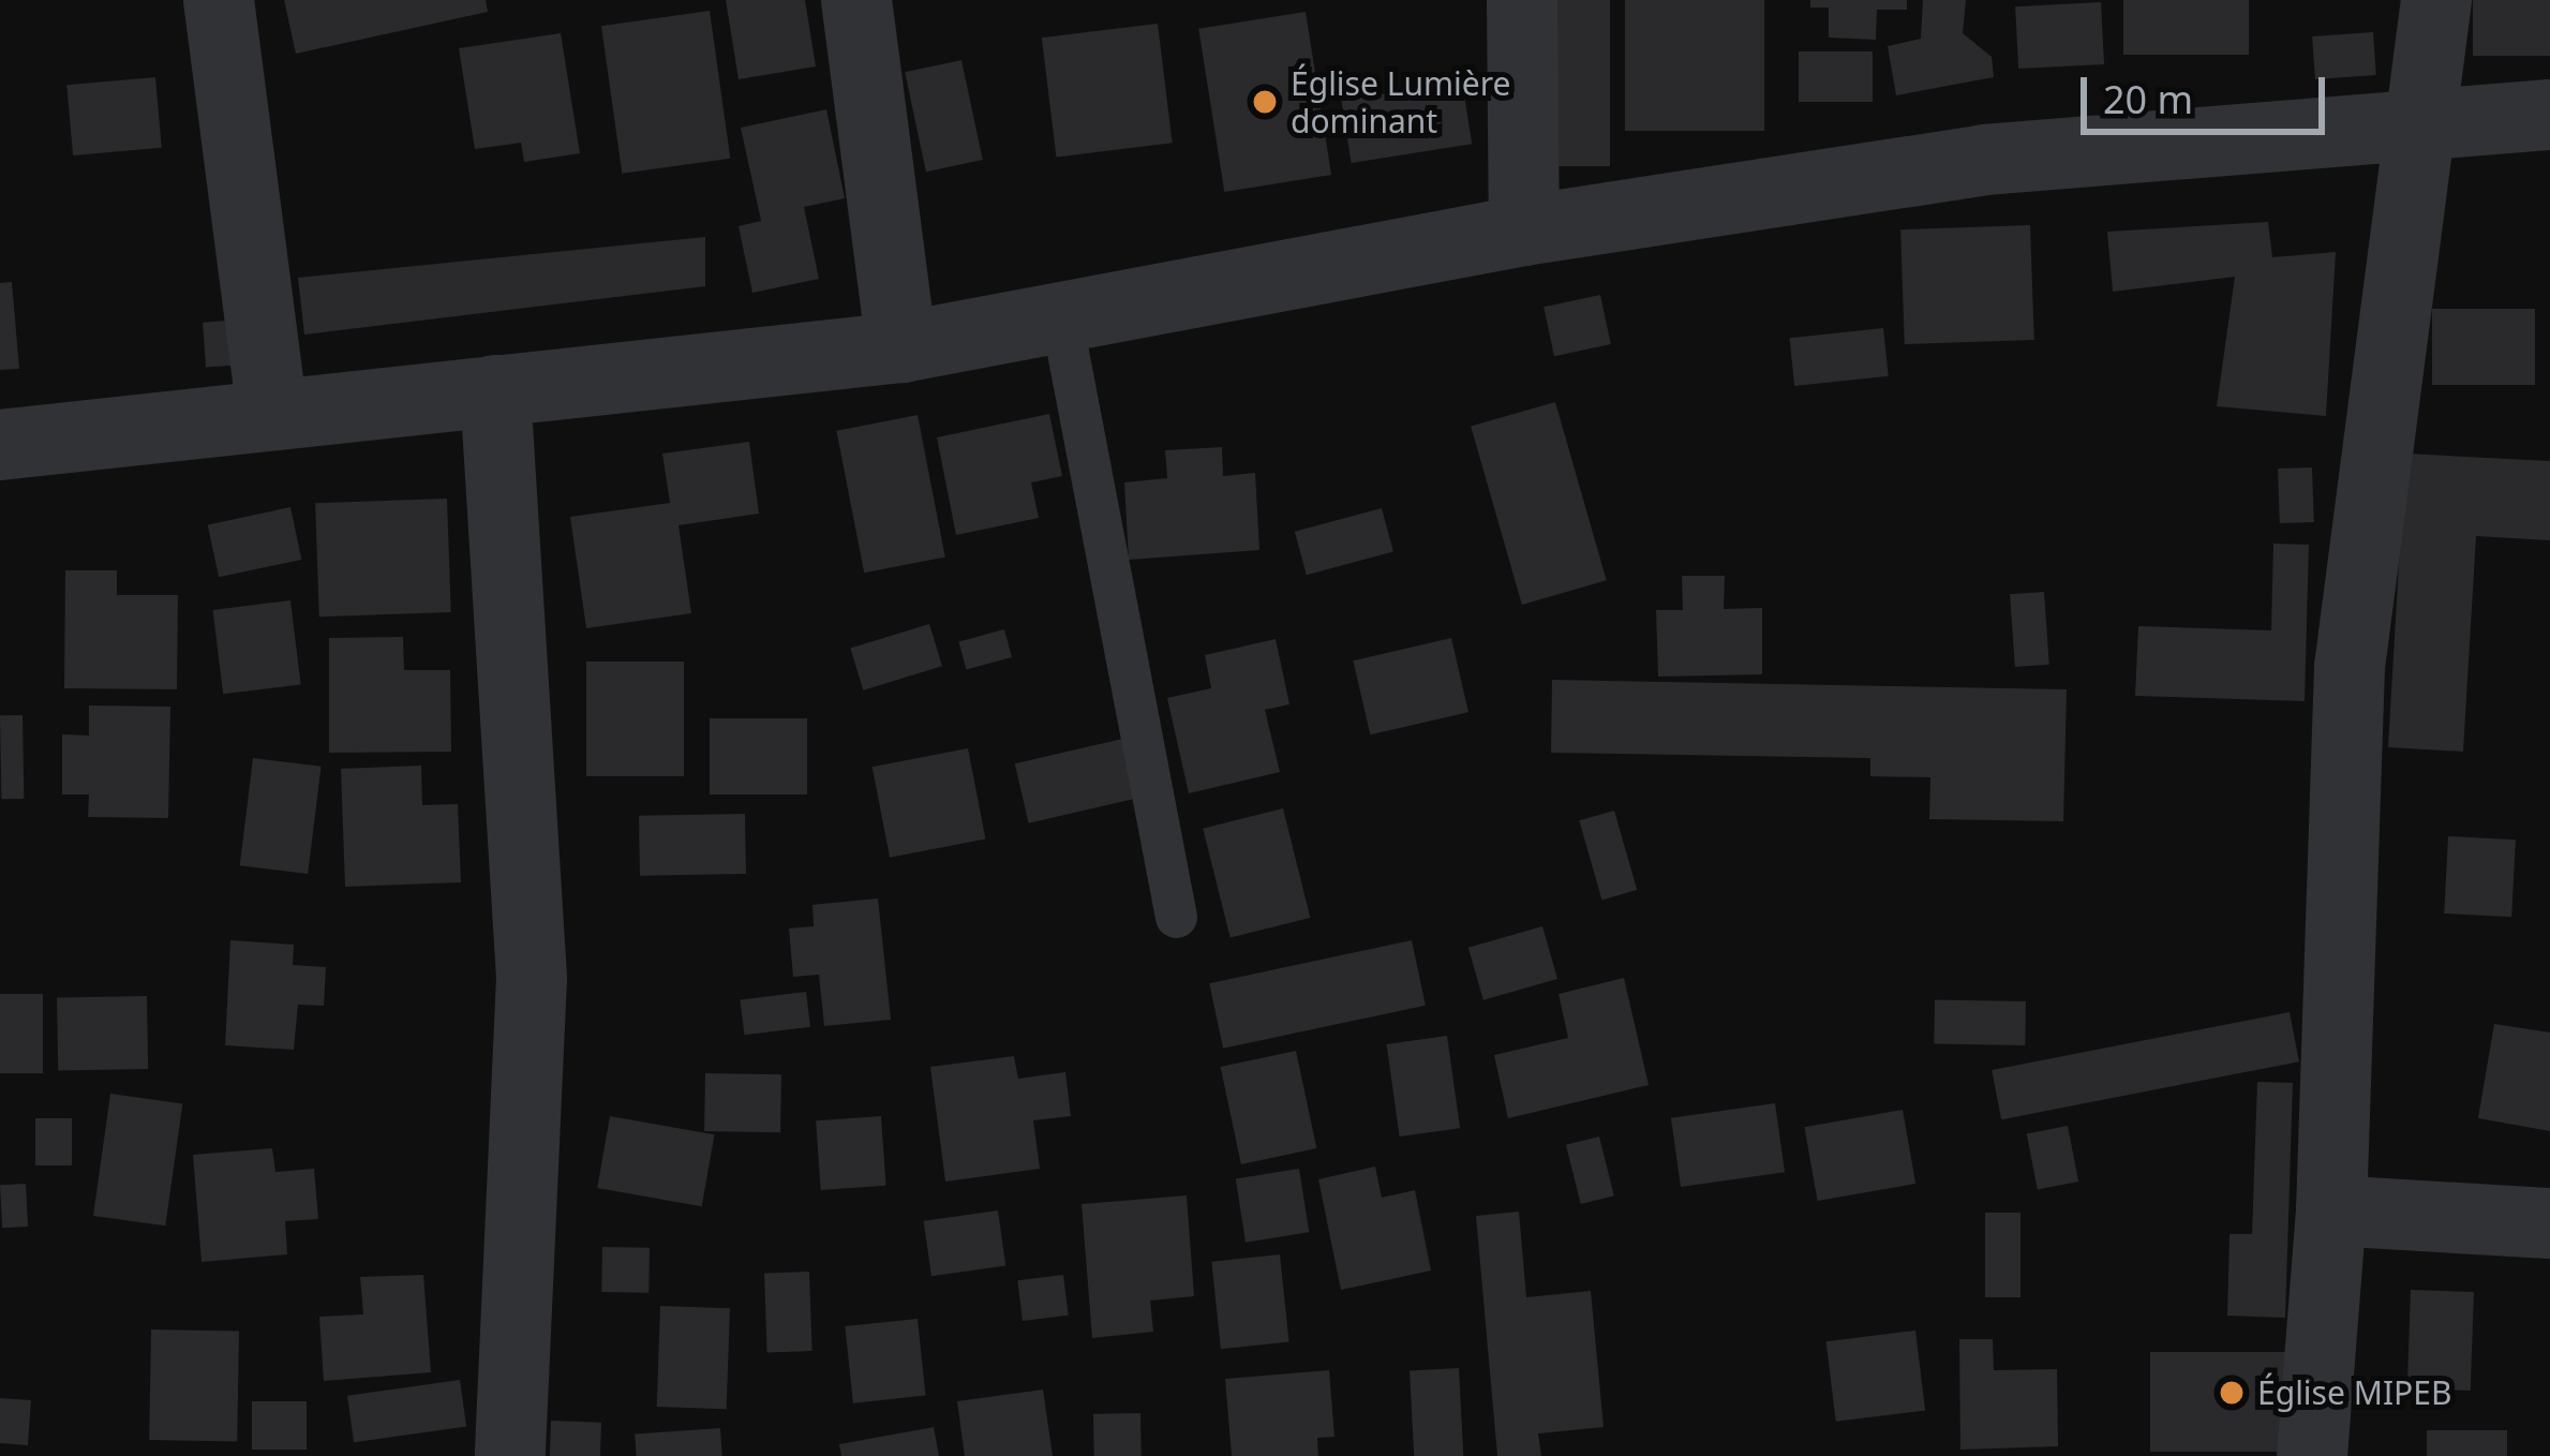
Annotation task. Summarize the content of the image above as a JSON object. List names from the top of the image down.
{
  "places": ["Église Lumière dominant", "Église MIPEB"],
  "scale_bar": "20 m"
}
